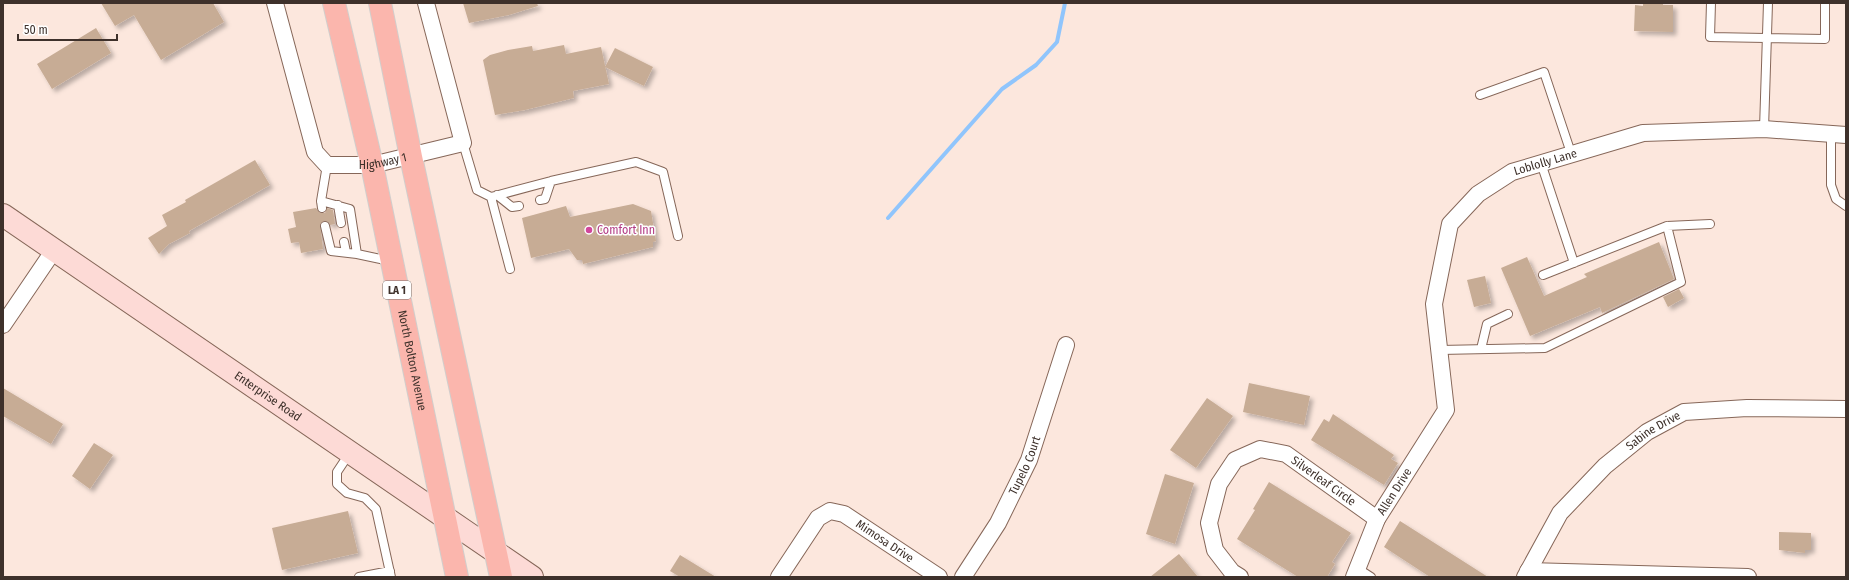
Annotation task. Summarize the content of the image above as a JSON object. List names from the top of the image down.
{
  "streets": {
    "main road": ["LA 1", "North Bolton Avenue"],
    "street": [
      "Highway 1",
      "Loblolly Lane",
      "Enterprise Road",
      "Sabine Drive",
      "Tupelo Court",
      "Silverleaf Circle",
      "Allen Drive",
      "Mimosa Drive"
    ]
  },
  "crossings": [
    ["Highway 1", "North Bolton Avenue"],
    ["Loblolly Lane", "Allen Drive"],
    ["North Bolton Avenue", "Enterprise Road"],
    ["Silverleaf Circle", "Allen Drive"]
  ],
  "places": ["Comfort Inn"],
  "scale_bar": "50 m"
}
